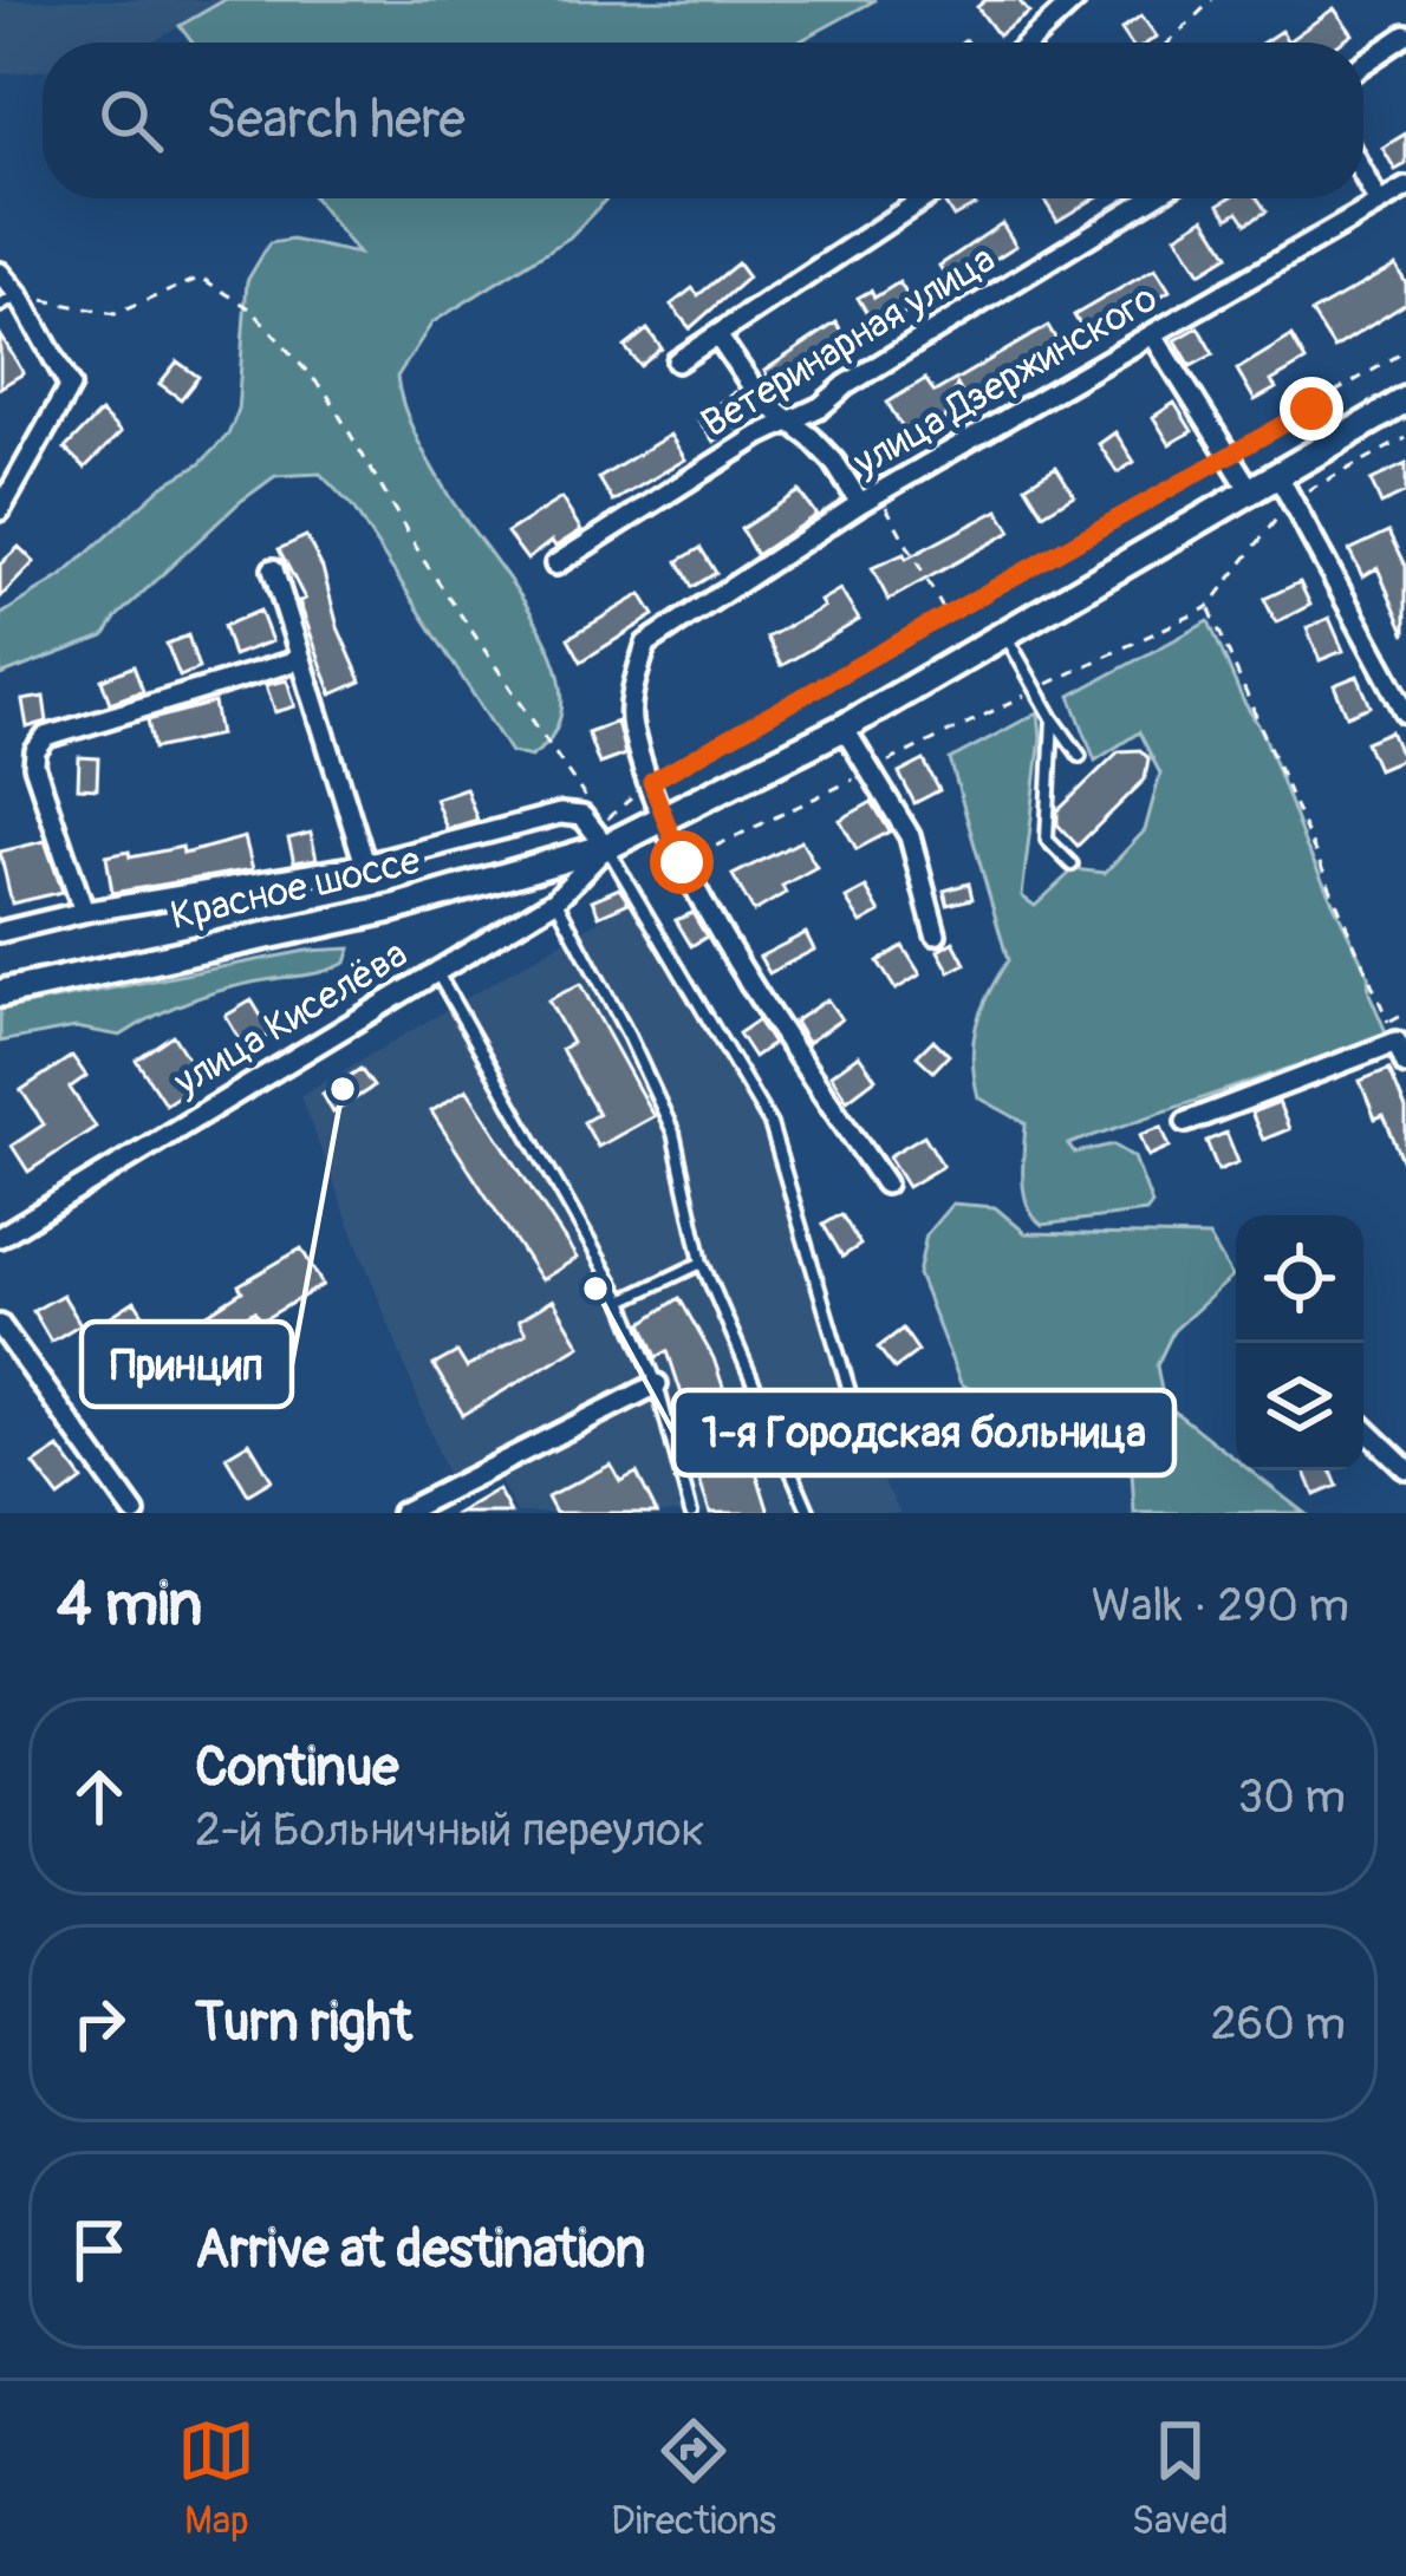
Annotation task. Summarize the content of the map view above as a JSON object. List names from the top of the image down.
{
  "streets": {
    "main road": ["Красное шоссе"],
    "street": ["Ветеринарная улица", "улица Дзержинского", "улица Киселёва"]
  },
  "crossings": [
    ["Красное шоссе", "улица Киселёва"]
  ],
  "places": ["Принцип", "1-я Городская больница"],
  "page": {
    "search": "Search here",
    "heading": ["4 min", "Walk · 290 m"],
    "list": [
      ["Continue", "2-й Больничный переулок", "30 m"],
      ["Turn right", "260 m"],
      "Arrive at destination"
    ],
    "nav": ["Map", "Directions", "Saved"]
  }
}
